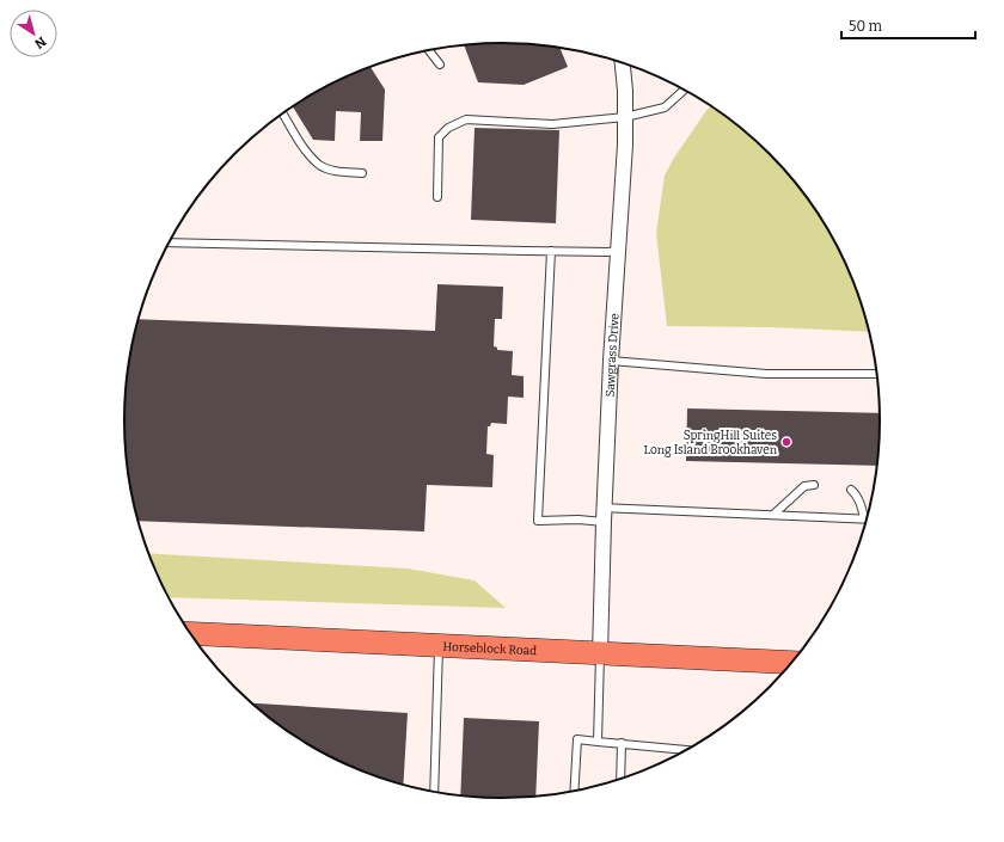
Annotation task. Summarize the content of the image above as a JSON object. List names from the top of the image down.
{
  "streets": {
    "main road": ["Horseblock Road"],
    "street": ["Sawgrass Drive"]
  },
  "crossings": [
    ["Sawgrass Drive", "Horseblock Road"]
  ],
  "places": ["SpringHill Suites Long Island Brookhaven"],
  "scale_bar": "50 m",
  "north": "bottom right"
}
